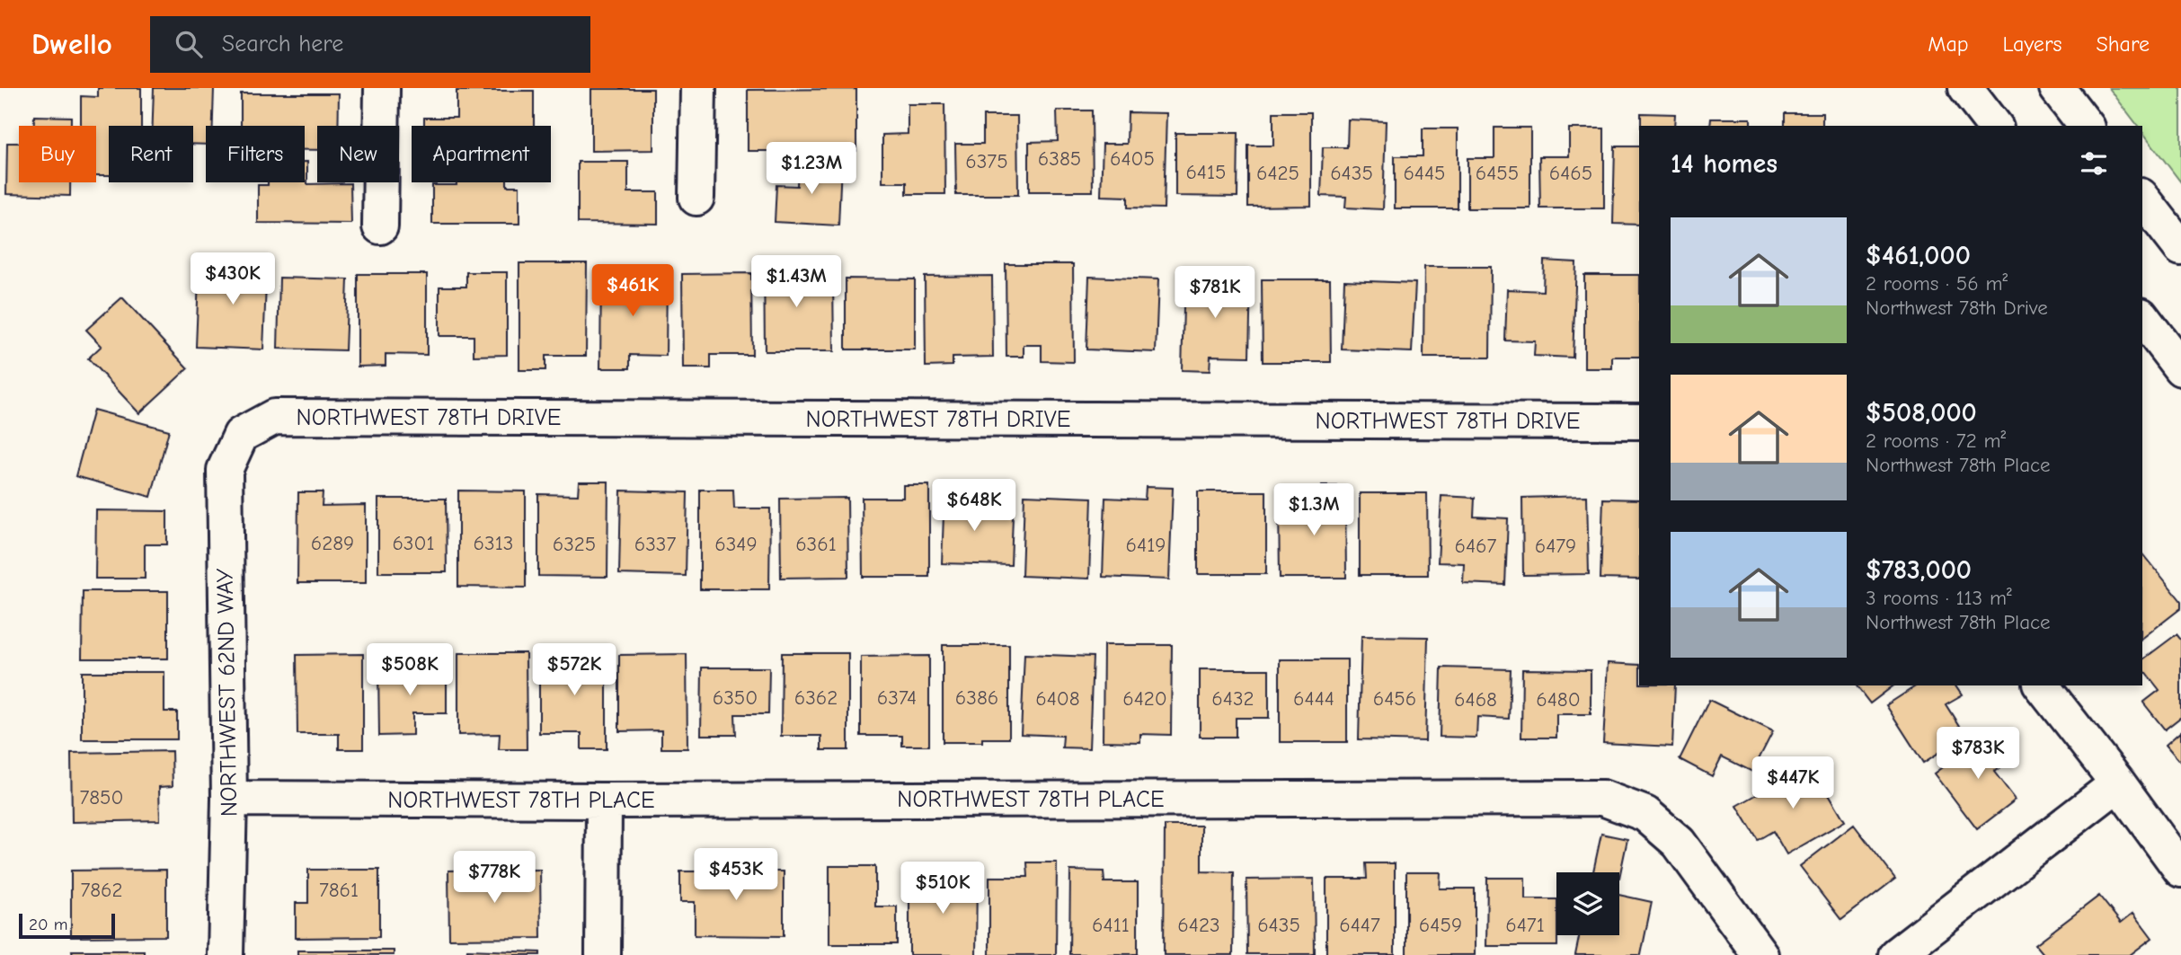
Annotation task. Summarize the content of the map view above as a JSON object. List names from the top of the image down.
{
  "streets": {
    "street": ["NORTHWEST 78TH DRIVE", "NORTHWEST 62ND WAY", "NORTHWEST 78TH PLACE"]
  },
  "crossings": [
    ["NORTHWEST 78TH DRIVE", "NORTHWEST 62ND WAY"],
    ["NORTHWEST 62ND WAY", "NORTHWEST 78TH PLACE"]
  ],
  "house_numbers": [
    "6385",
    "6405",
    "6375",
    "6415",
    "6425",
    "6435",
    "6445",
    "6455",
    "6465",
    "6289",
    "6301",
    "6313",
    "6325",
    "6337",
    "6349",
    "6361",
    "6419",
    "6467",
    "6479",
    "6350",
    "6362",
    "6374",
    "6386",
    "6408",
    "6420",
    "6432",
    "6444",
    "6456",
    "6468",
    "6480",
    "7850",
    "7862",
    "7861",
    "6411",
    "6423",
    "6435",
    "6447",
    "6459",
    "6471"
  ],
  "scale_bar": "20 m",
  "page": {
    "header": "Dwello",
    "search": "Search here",
    "nav": ["Map", "Layers", "Share"],
    "chip": [
      "Buy",
      "Rent",
      "Filters",
      "New",
      "Apartment"
    ],
    "heading": "14 homes",
    "price": [
      "$1.23M",
      "$430K",
      "$1.43M",
      "$461K",
      "$781K",
      "$648K",
      "$1.3M",
      "$508K",
      "$572K",
      "$783K",
      "$447K",
      "$453K",
      "$778K",
      "$510K"
    ],
    "list": [
      {
        "name": "$461,000",
        "note": "2 rooms · 56 m² · Northwest 78th Drive"
      },
      {
        "name": "$508,000",
        "note": "2 rooms · 72 m² · Northwest 78th Place"
      },
      {
        "name": "$783,000",
        "note": "3 rooms · 113 m² · Northwest 78th Place"
      }
    ],
    "scale": "20 m"
  }
}
